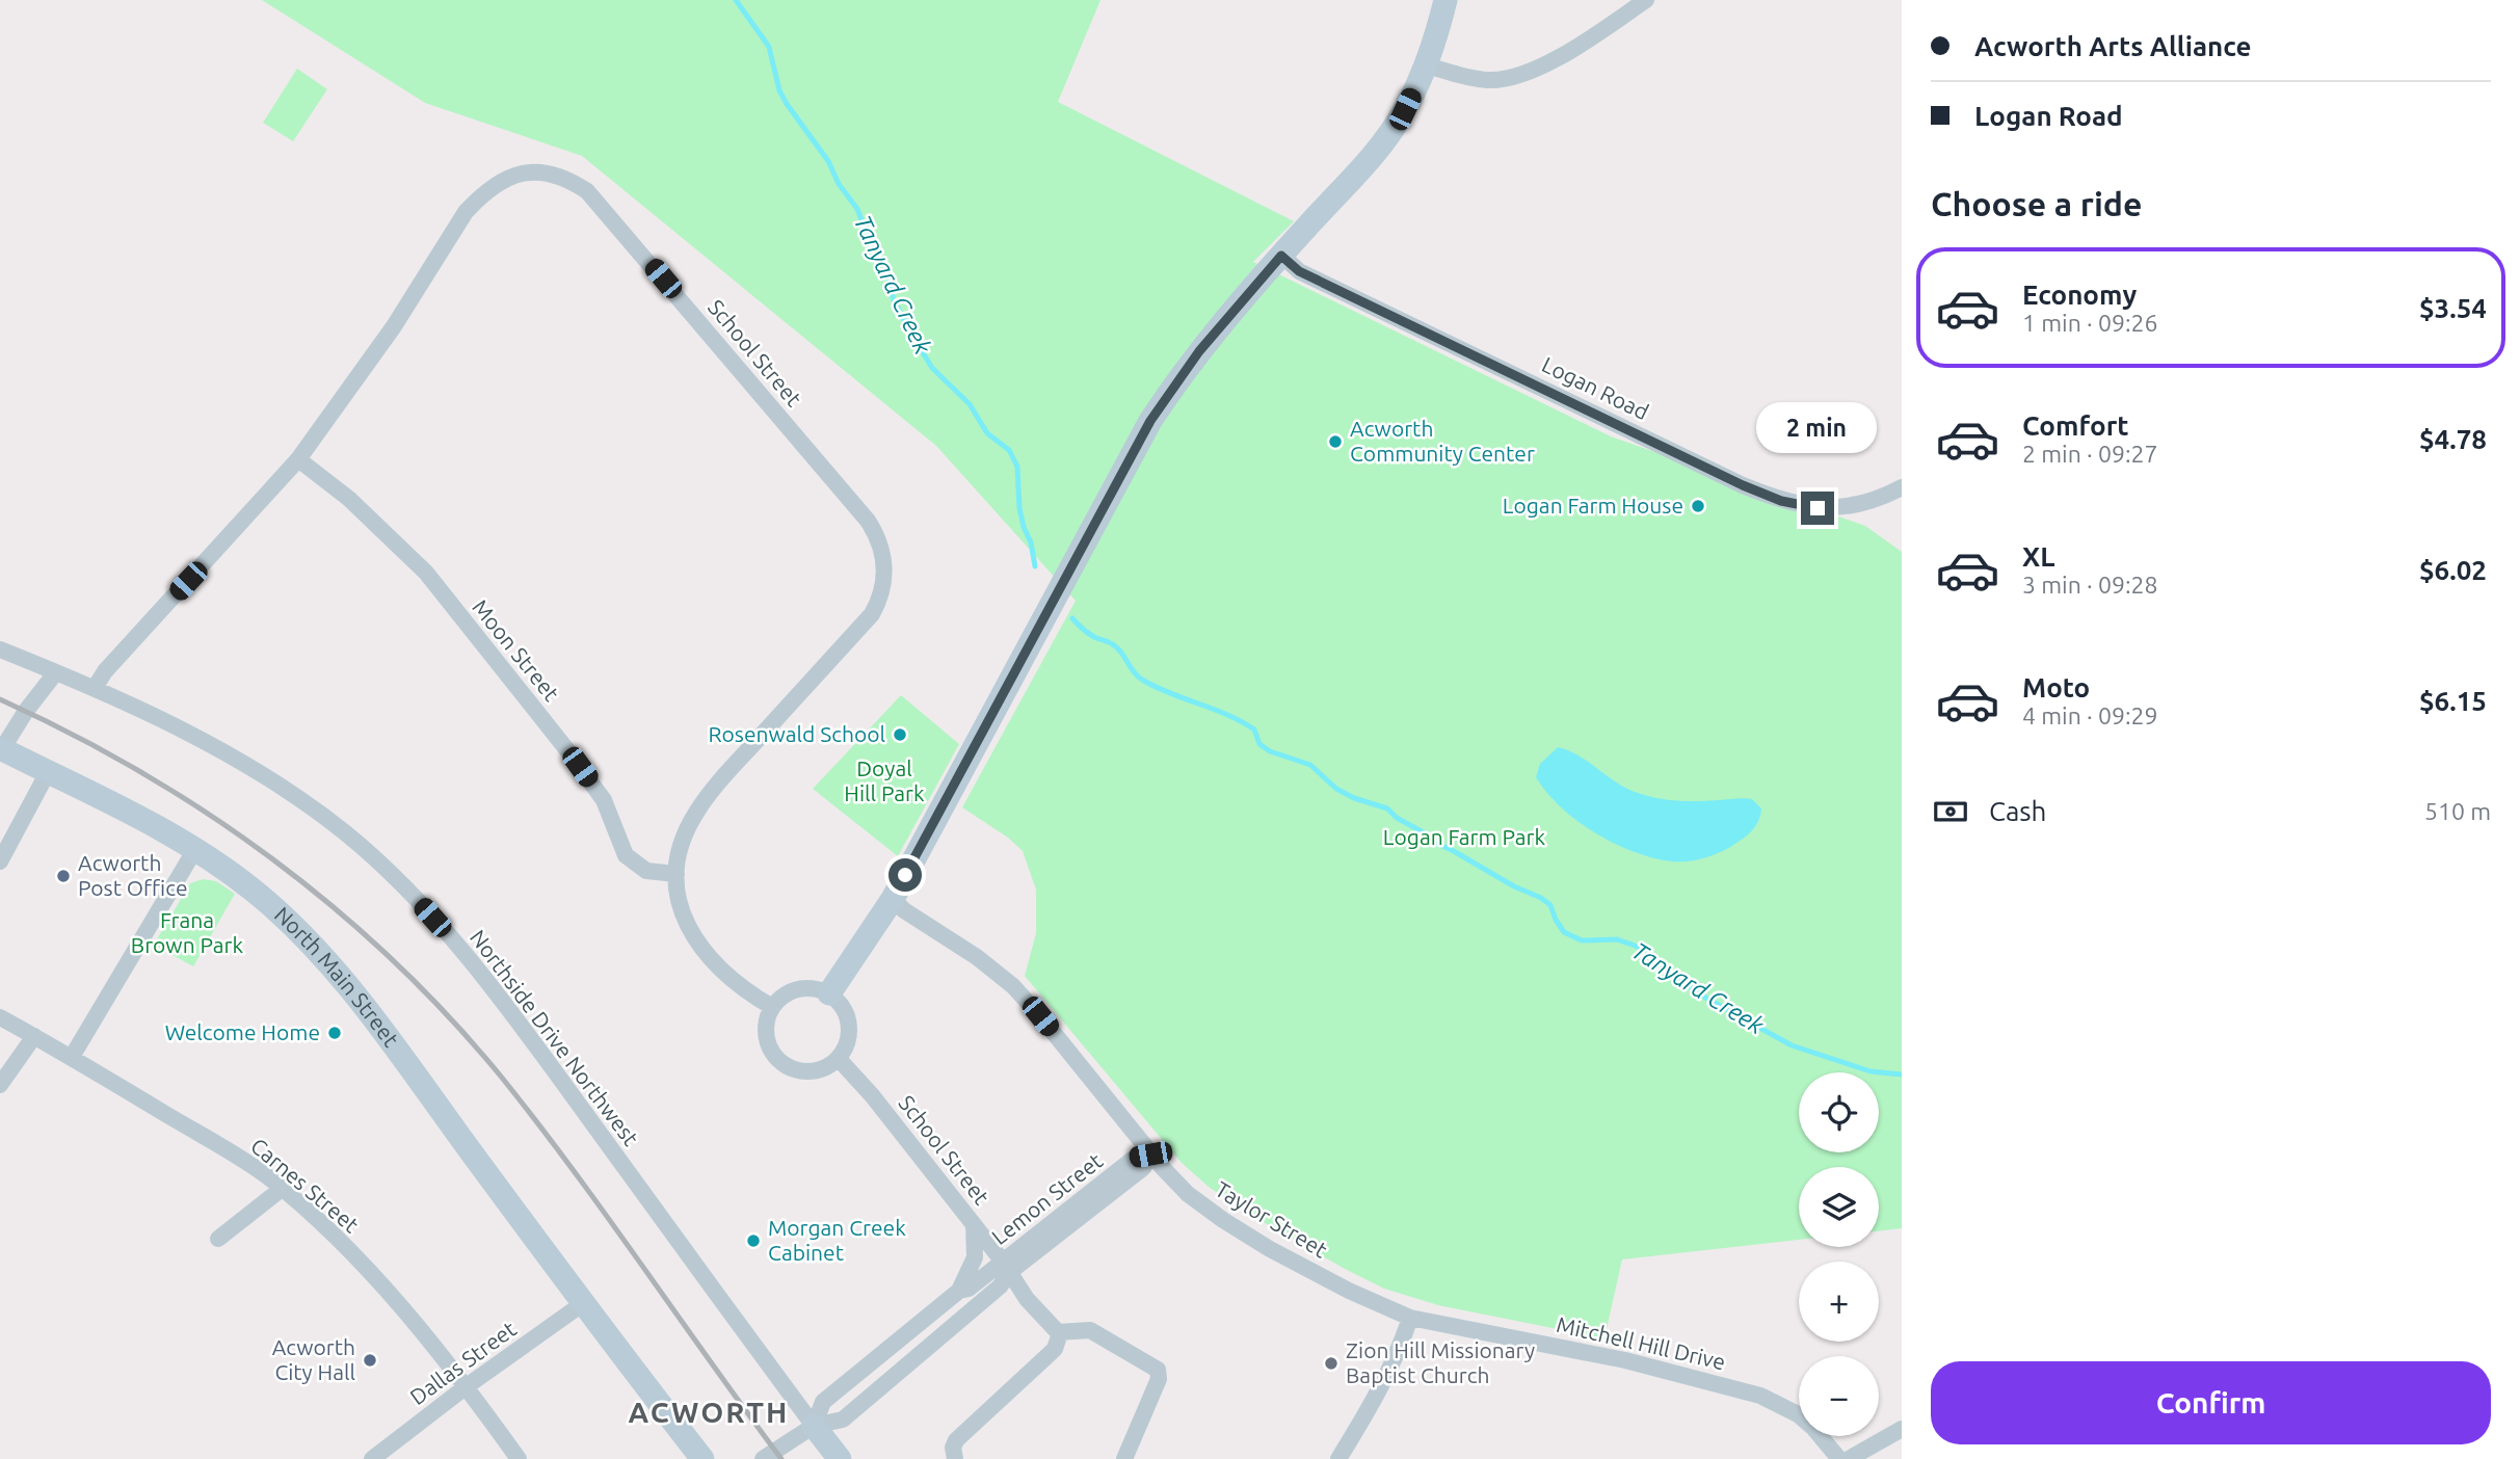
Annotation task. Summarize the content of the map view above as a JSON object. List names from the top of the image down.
{
  "streets": {
    "street": [
      "School Street",
      "Logan Road",
      "Moon Street",
      "North Main Street",
      "Northside Drive Northwest",
      "Carnes Street",
      "Lemon Street",
      "Taylor Street",
      "Mitchell Hill Drive",
      "Dallas Street"
    ]
  },
  "crossings": [
    ["School Street", "Moon Street"],
    ["School Street", "Northside Drive Northwest"],
    ["School Street", "Lemon Street"],
    ["North Main Street", "Dallas Street"],
    ["Northside Drive Northwest", "Lemon Street"],
    ["Carnes Street", "Dallas Street"],
    ["Lemon Street", "Taylor Street"],
    ["Taylor Street", "Mitchell Hill Drive"]
  ],
  "districts": ["ACWORTH"],
  "water": ["Tanyard Creek"],
  "parks": ["Doyal Hill Park", "Logan Farm Park", "Frana Brown Park"],
  "places": [
    "Acworth Community Center",
    "Logan Farm House",
    "Rosenwald School",
    "Acworth Post Office",
    "Welcome Home",
    "Morgan Creek Cabinet",
    "Acworth City Hall",
    "Zion Hill Missionary Baptist Church"
  ],
  "page": {
    "banner": ["Acworth Arts Alliance", "Logan Road"],
    "heading": "Choose a ride",
    "list": [
      {
        "name": "Economy",
        "note": "1 min · 09:26",
        "value": "$3.54"
      },
      {
        "name": "Comfort",
        "note": "2 min · 09:27",
        "value": "$4.78"
      },
      {
        "name": "XL",
        "note": "3 min · 09:28",
        "value": "$6.02"
      },
      {
        "name": "Moto",
        "note": "4 min · 09:29",
        "value": "$6.15"
      }
    ],
    "bubble": "2 min",
    "pay": ["Cash", "510 m"],
    "map_buttons": ["+", "−"],
    "buttons": "Confirm"
  }
}
